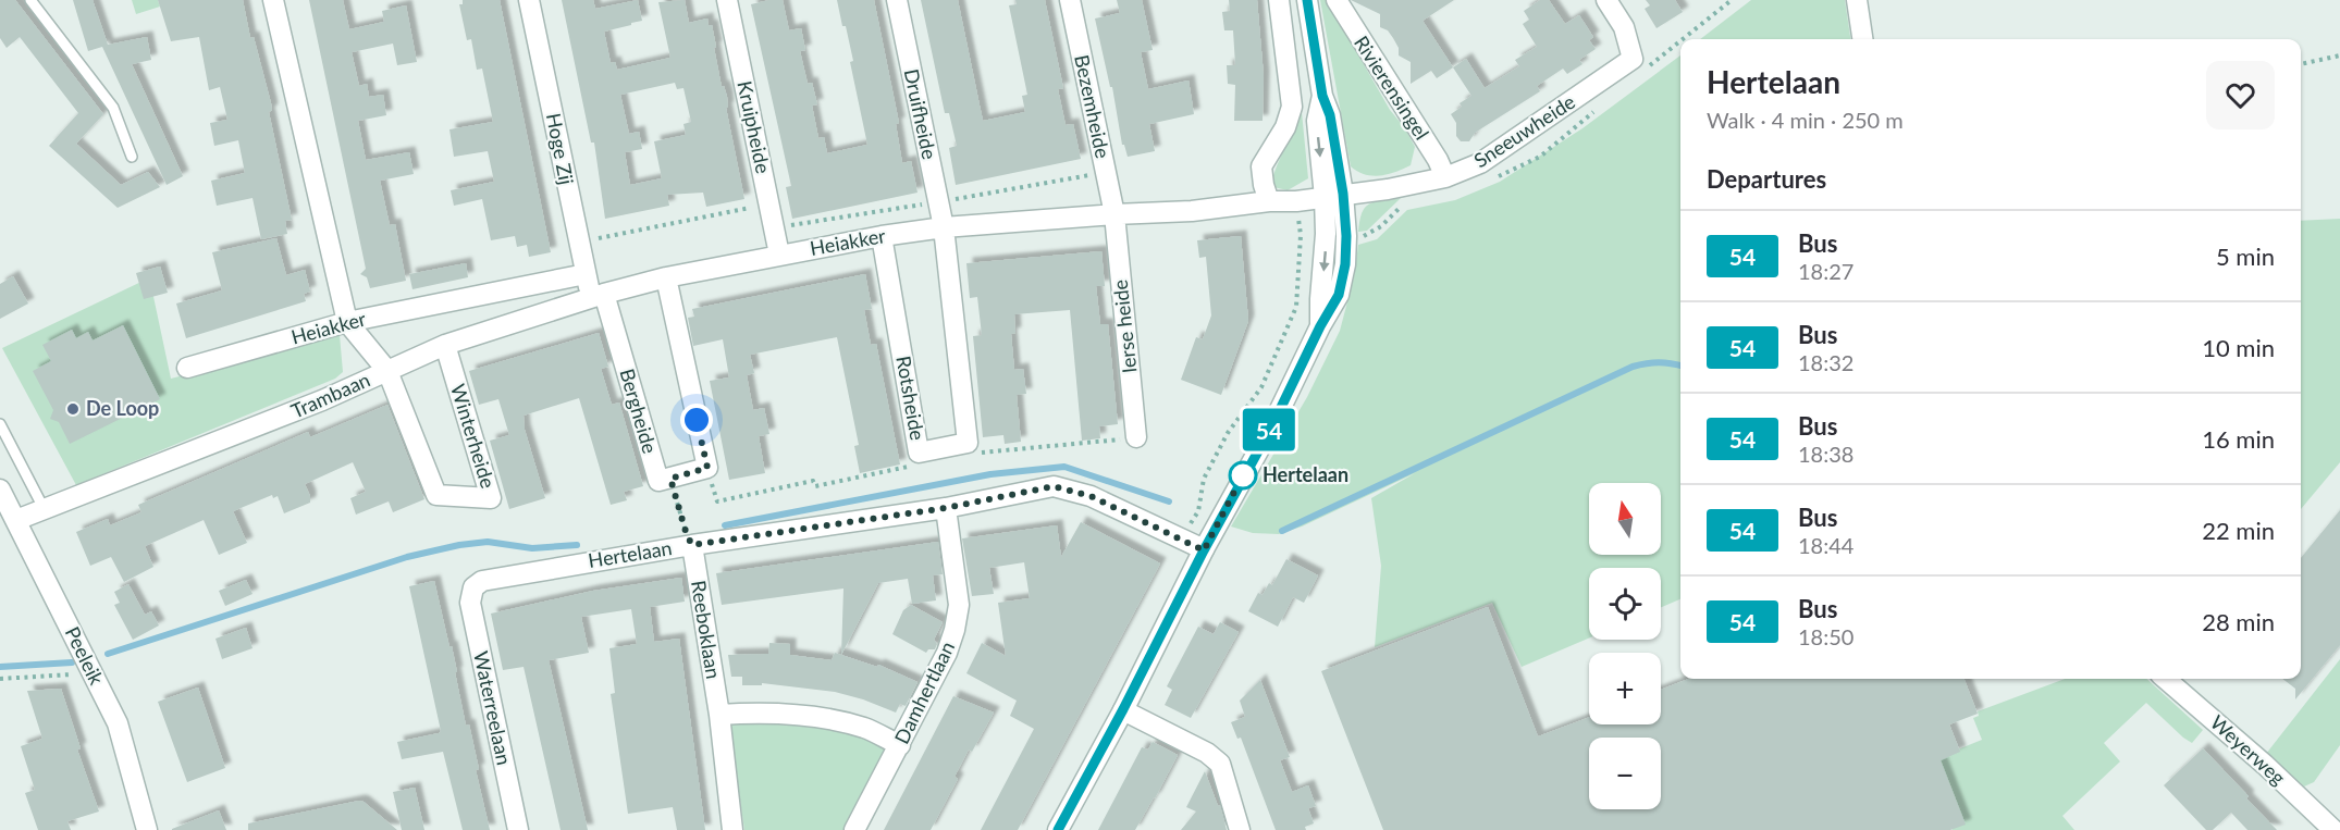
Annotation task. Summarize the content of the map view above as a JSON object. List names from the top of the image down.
{
  "streets": {
    "street": [
      "Rivierensingel",
      "Bezemheide",
      "Druifheide",
      "Kruipheide",
      "Sneeuwheide",
      "Hoge Zij",
      "Heiakker",
      "Ierse heide",
      "Trambaan",
      "Rotsheide",
      "Bergheide",
      "Winterheide",
      "Hertelaan",
      "Reeboklaan",
      "Peeleik",
      "Damhertlaan",
      "Waterreelaan",
      "Weyerweg"
    ]
  },
  "crossings": [
    ["Rivierensingel", "Sneeuwheide"],
    ["Bezemheide", "Heiakker"],
    ["Bezemheide", "Ierse heide"],
    ["Druifheide", "Heiakker"],
    ["Kruipheide", "Heiakker"],
    ["Sneeuwheide", "Heiakker"],
    ["Hoge Zij", "Heiakker"],
    ["Hoge Zij", "Bergheide"],
    ["Heiakker", "Ierse heide"],
    ["Heiakker", "Trambaan"],
    ["Heiakker", "Rotsheide"],
    ["Heiakker", "Bergheide"],
    ["Heiakker", "Winterheide"],
    ["Trambaan", "Winterheide"],
    ["Trambaan", "Peeleik"],
    ["Hertelaan", "Reeboklaan"],
    ["Hertelaan", "Damhertlaan"],
    ["Hertelaan", "Waterreelaan"]
  ],
  "places": ["De Loop", "Hertelaan"],
  "lines": ["bus line 54"],
  "north": "top",
  "page": {
    "on_map": "54",
    "heading": [
      ["Hertelaan", "Walk · 4 min · 250 m"],
      "Departures"
    ],
    "list": [
      {
        "mark": "54",
        "name": "Bus",
        "note": "18:27",
        "value": "5 min"
      },
      {
        "mark": "54",
        "name": "Bus",
        "note": "18:32",
        "value": "10 min"
      },
      {
        "mark": "54",
        "name": "Bus",
        "note": "18:38",
        "value": "16 min"
      },
      {
        "mark": "54",
        "name": "Bus",
        "note": "18:44",
        "value": "22 min"
      },
      {
        "mark": "54",
        "name": "Bus",
        "note": "18:50",
        "value": "28 min"
      }
    ],
    "map_buttons": ["+", "−"]
  }
}
